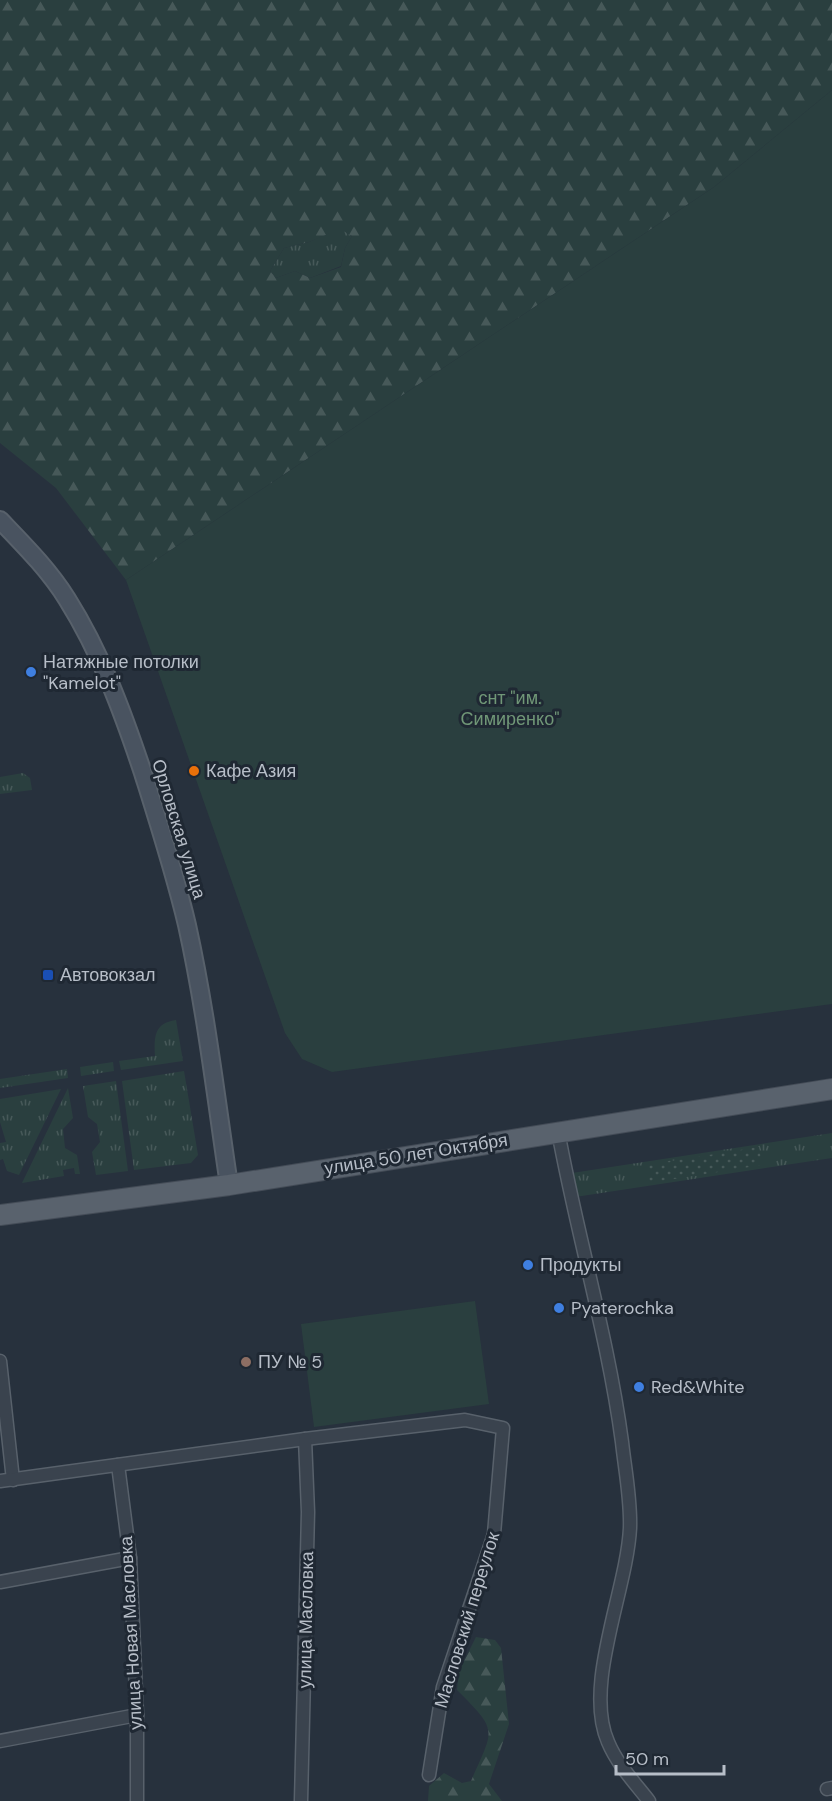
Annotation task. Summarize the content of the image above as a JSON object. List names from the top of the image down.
{
  "streets": {
    "main road": ["улица 50 лет Октября"],
    "street": [
      "Орловская улица",
      "улица Масловка",
      "Масловский переулок",
      "улица Новая Масловка"
    ]
  },
  "crossings": [
    ["Орловская улица", "улица 50 лет Октября"],
    ["улица Масловка", "Масловский переулок"]
  ],
  "parks": ["снт \"им. Симиренко\""],
  "places": {
    "other": [
      "Натяжные потолки \"Kamelot\"",
      "Кафе Азия",
      "Продукты",
      "Pyaterochka",
      "ПУ № 5",
      "Red&White"
    ],
    "transit": ["Автовокзал"]
  },
  "scale_bar": "50 m"
}
